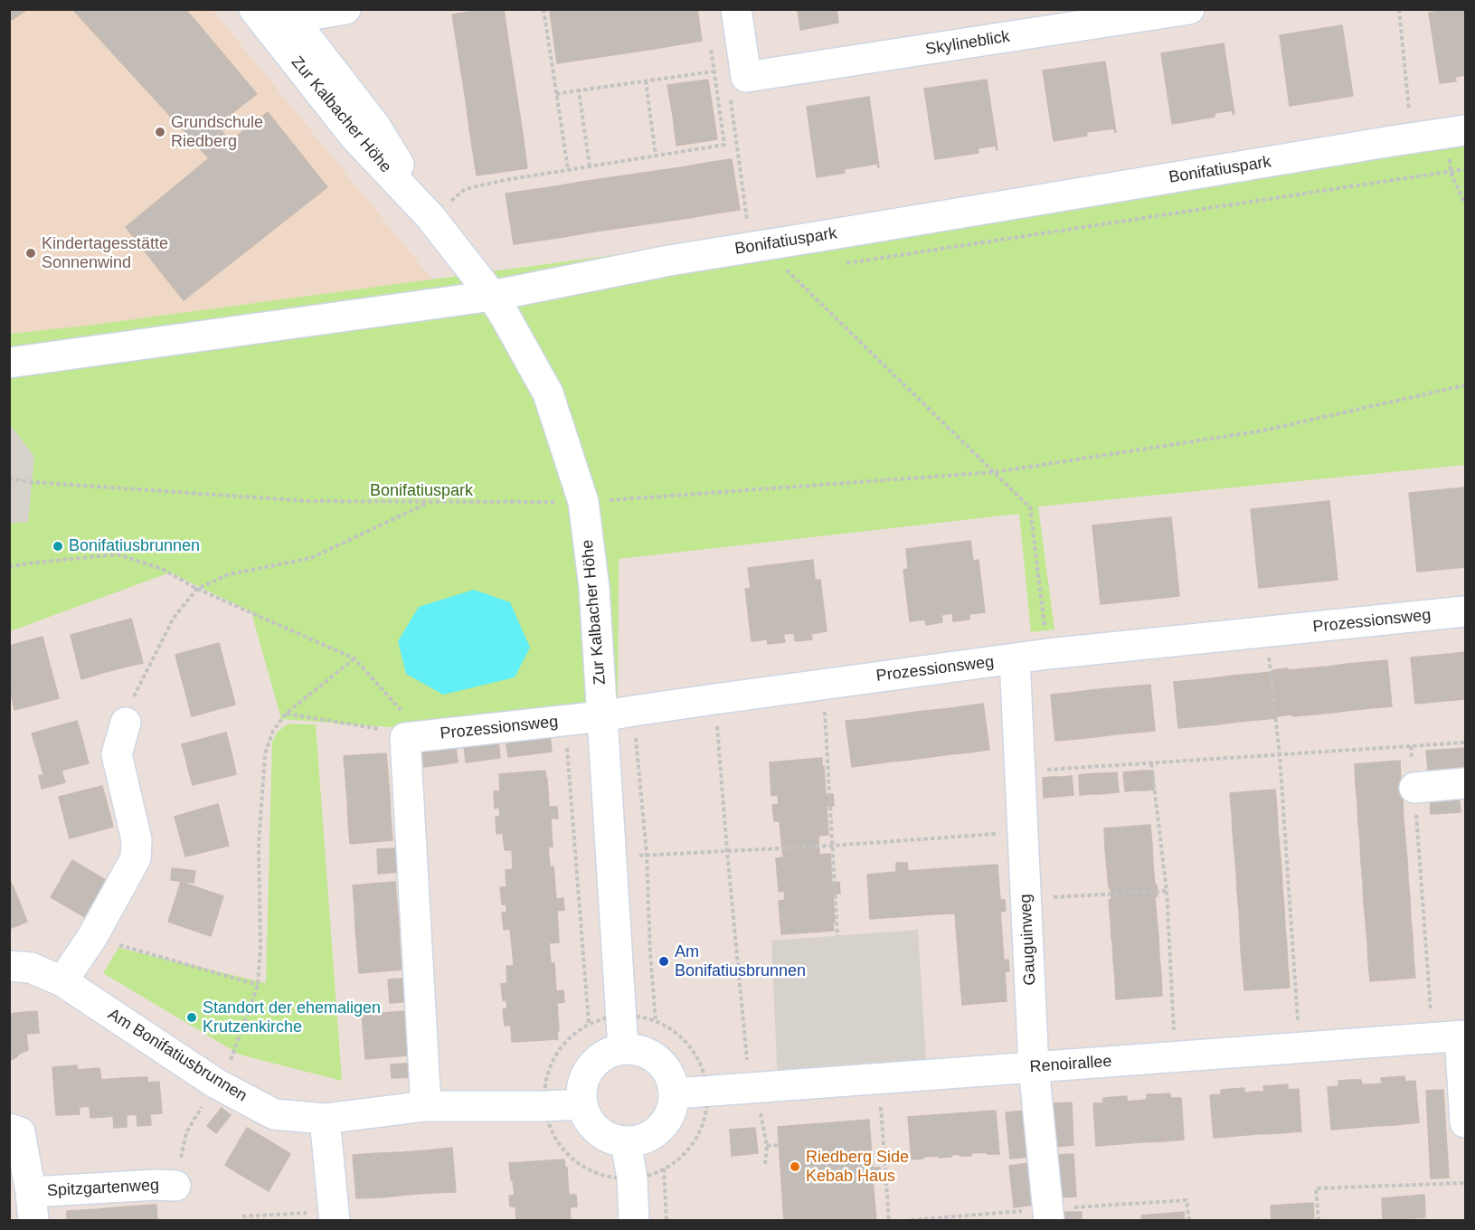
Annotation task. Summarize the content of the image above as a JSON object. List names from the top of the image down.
{
  "streets": {
    "street": [
      "Skylineblick",
      "Zur Kalbacher Höhe",
      "Bonifatiuspark",
      "Prozessionsweg",
      "Gauguinweg",
      "Am Bonifatiusbrunnen",
      "Renoirallee",
      "Spitzgartenweg"
    ]
  },
  "crossings": [
    ["Zur Kalbacher Höhe", "Bonifatiuspark"],
    ["Zur Kalbacher Höhe", "Prozessionsweg"],
    ["Zur Kalbacher Höhe", "Am Bonifatiusbrunnen"],
    ["Zur Kalbacher Höhe", "Renoirallee"],
    ["Prozessionsweg", "Gauguinweg"],
    ["Gauguinweg", "Renoirallee"],
    ["Am Bonifatiusbrunnen", "Renoirallee"]
  ],
  "parks": ["Bonifatiuspark"],
  "places": [
    "Grundschule Riedberg",
    "Kindertagesstätte Sonnenwind",
    "Bonifatiusbrunnen",
    "Am Bonifatiusbrunnen",
    "Standort der ehemaligen Krutzenkirche",
    "Riedberg Side Kebab Haus"
  ]
}
